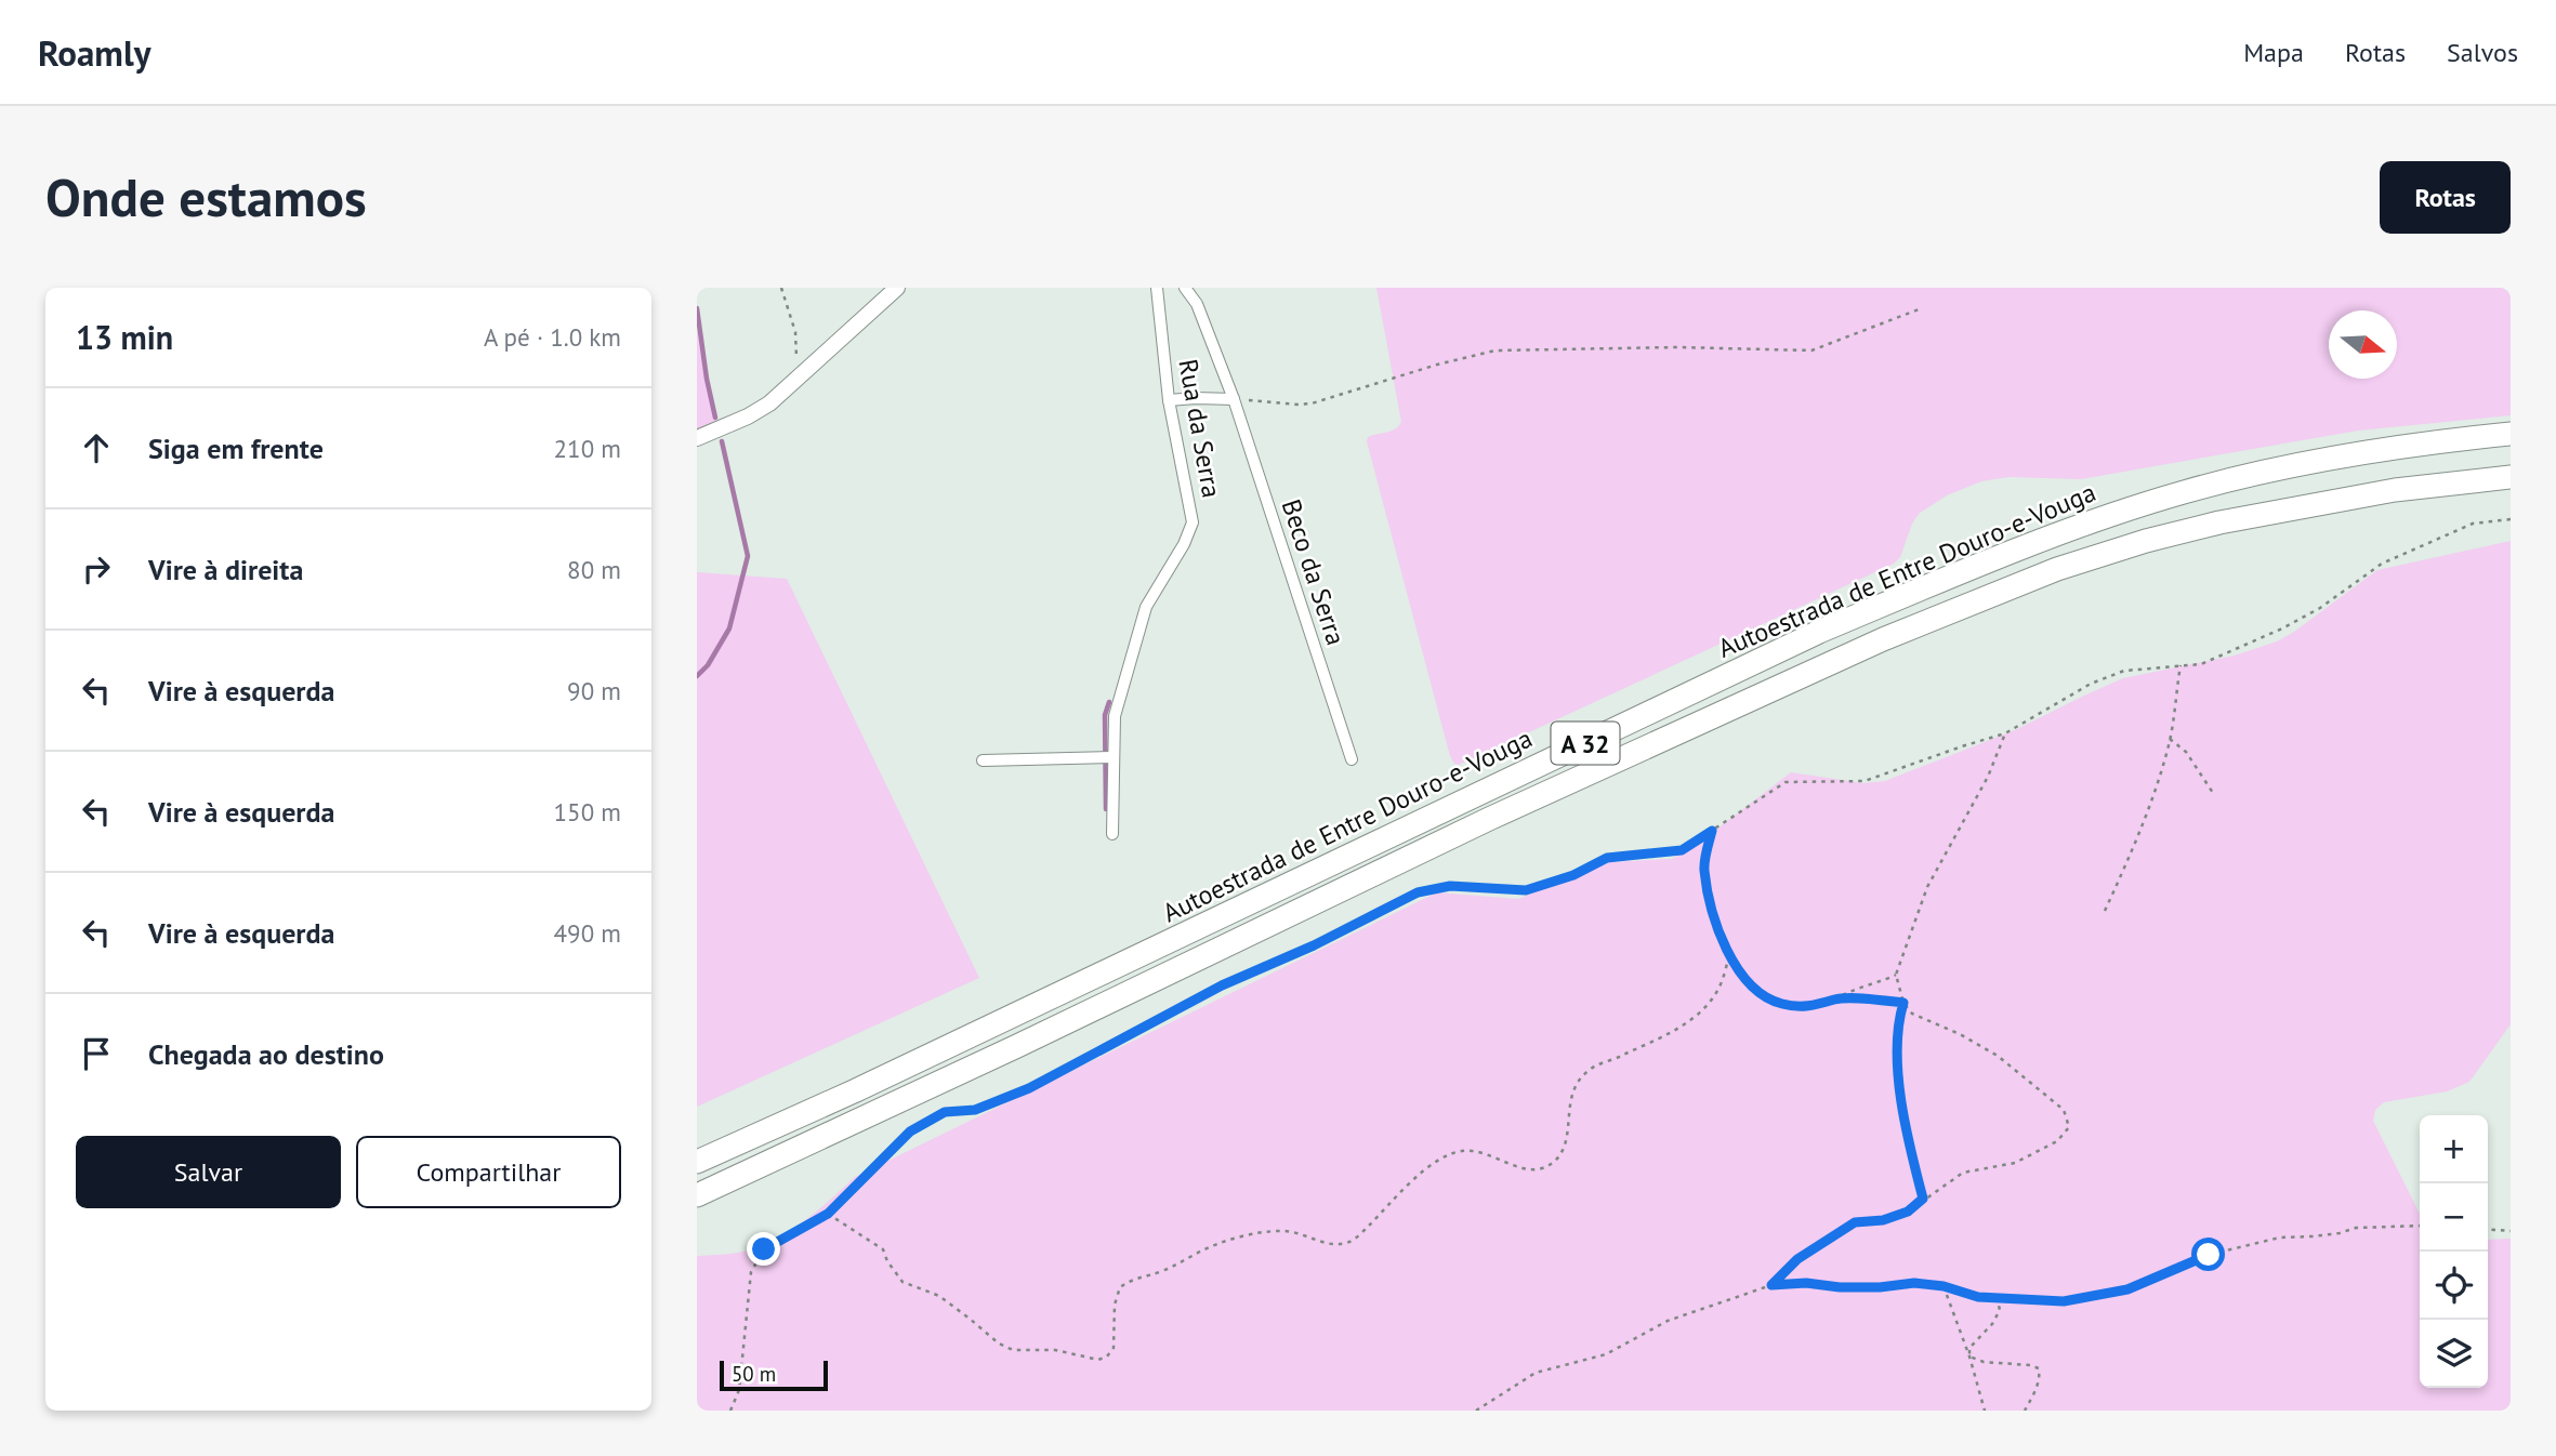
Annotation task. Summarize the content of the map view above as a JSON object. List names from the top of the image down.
{
  "streets": {
    "highway": ["Autoestrada de Entre Douro-e-Vouga", "A 32"],
    "street": ["Rua da Serra", "Beco da Serra"]
  },
  "scale_bar": "50 m",
  "north": "right",
  "page": {
    "header": "Roamly",
    "nav": ["Mapa", "Rotas", "Salvos"],
    "buttons": [
      "Rotas",
      ["Salvar", "Compartilhar"]
    ],
    "title": "Onde estamos",
    "heading": ["13 min", "A pé · 1.0 km"],
    "list": [
      ["Siga em frente", "210 m"],
      ["Vire à direita", "80 m"],
      ["Vire à esquerda", "90 m"],
      ["Vire à esquerda", "150 m"],
      ["Vire à esquerda", "490 m"],
      "Chegada ao destino"
    ],
    "map_buttons": ["+", "−"],
    "scale": "50 m"
  }
}
